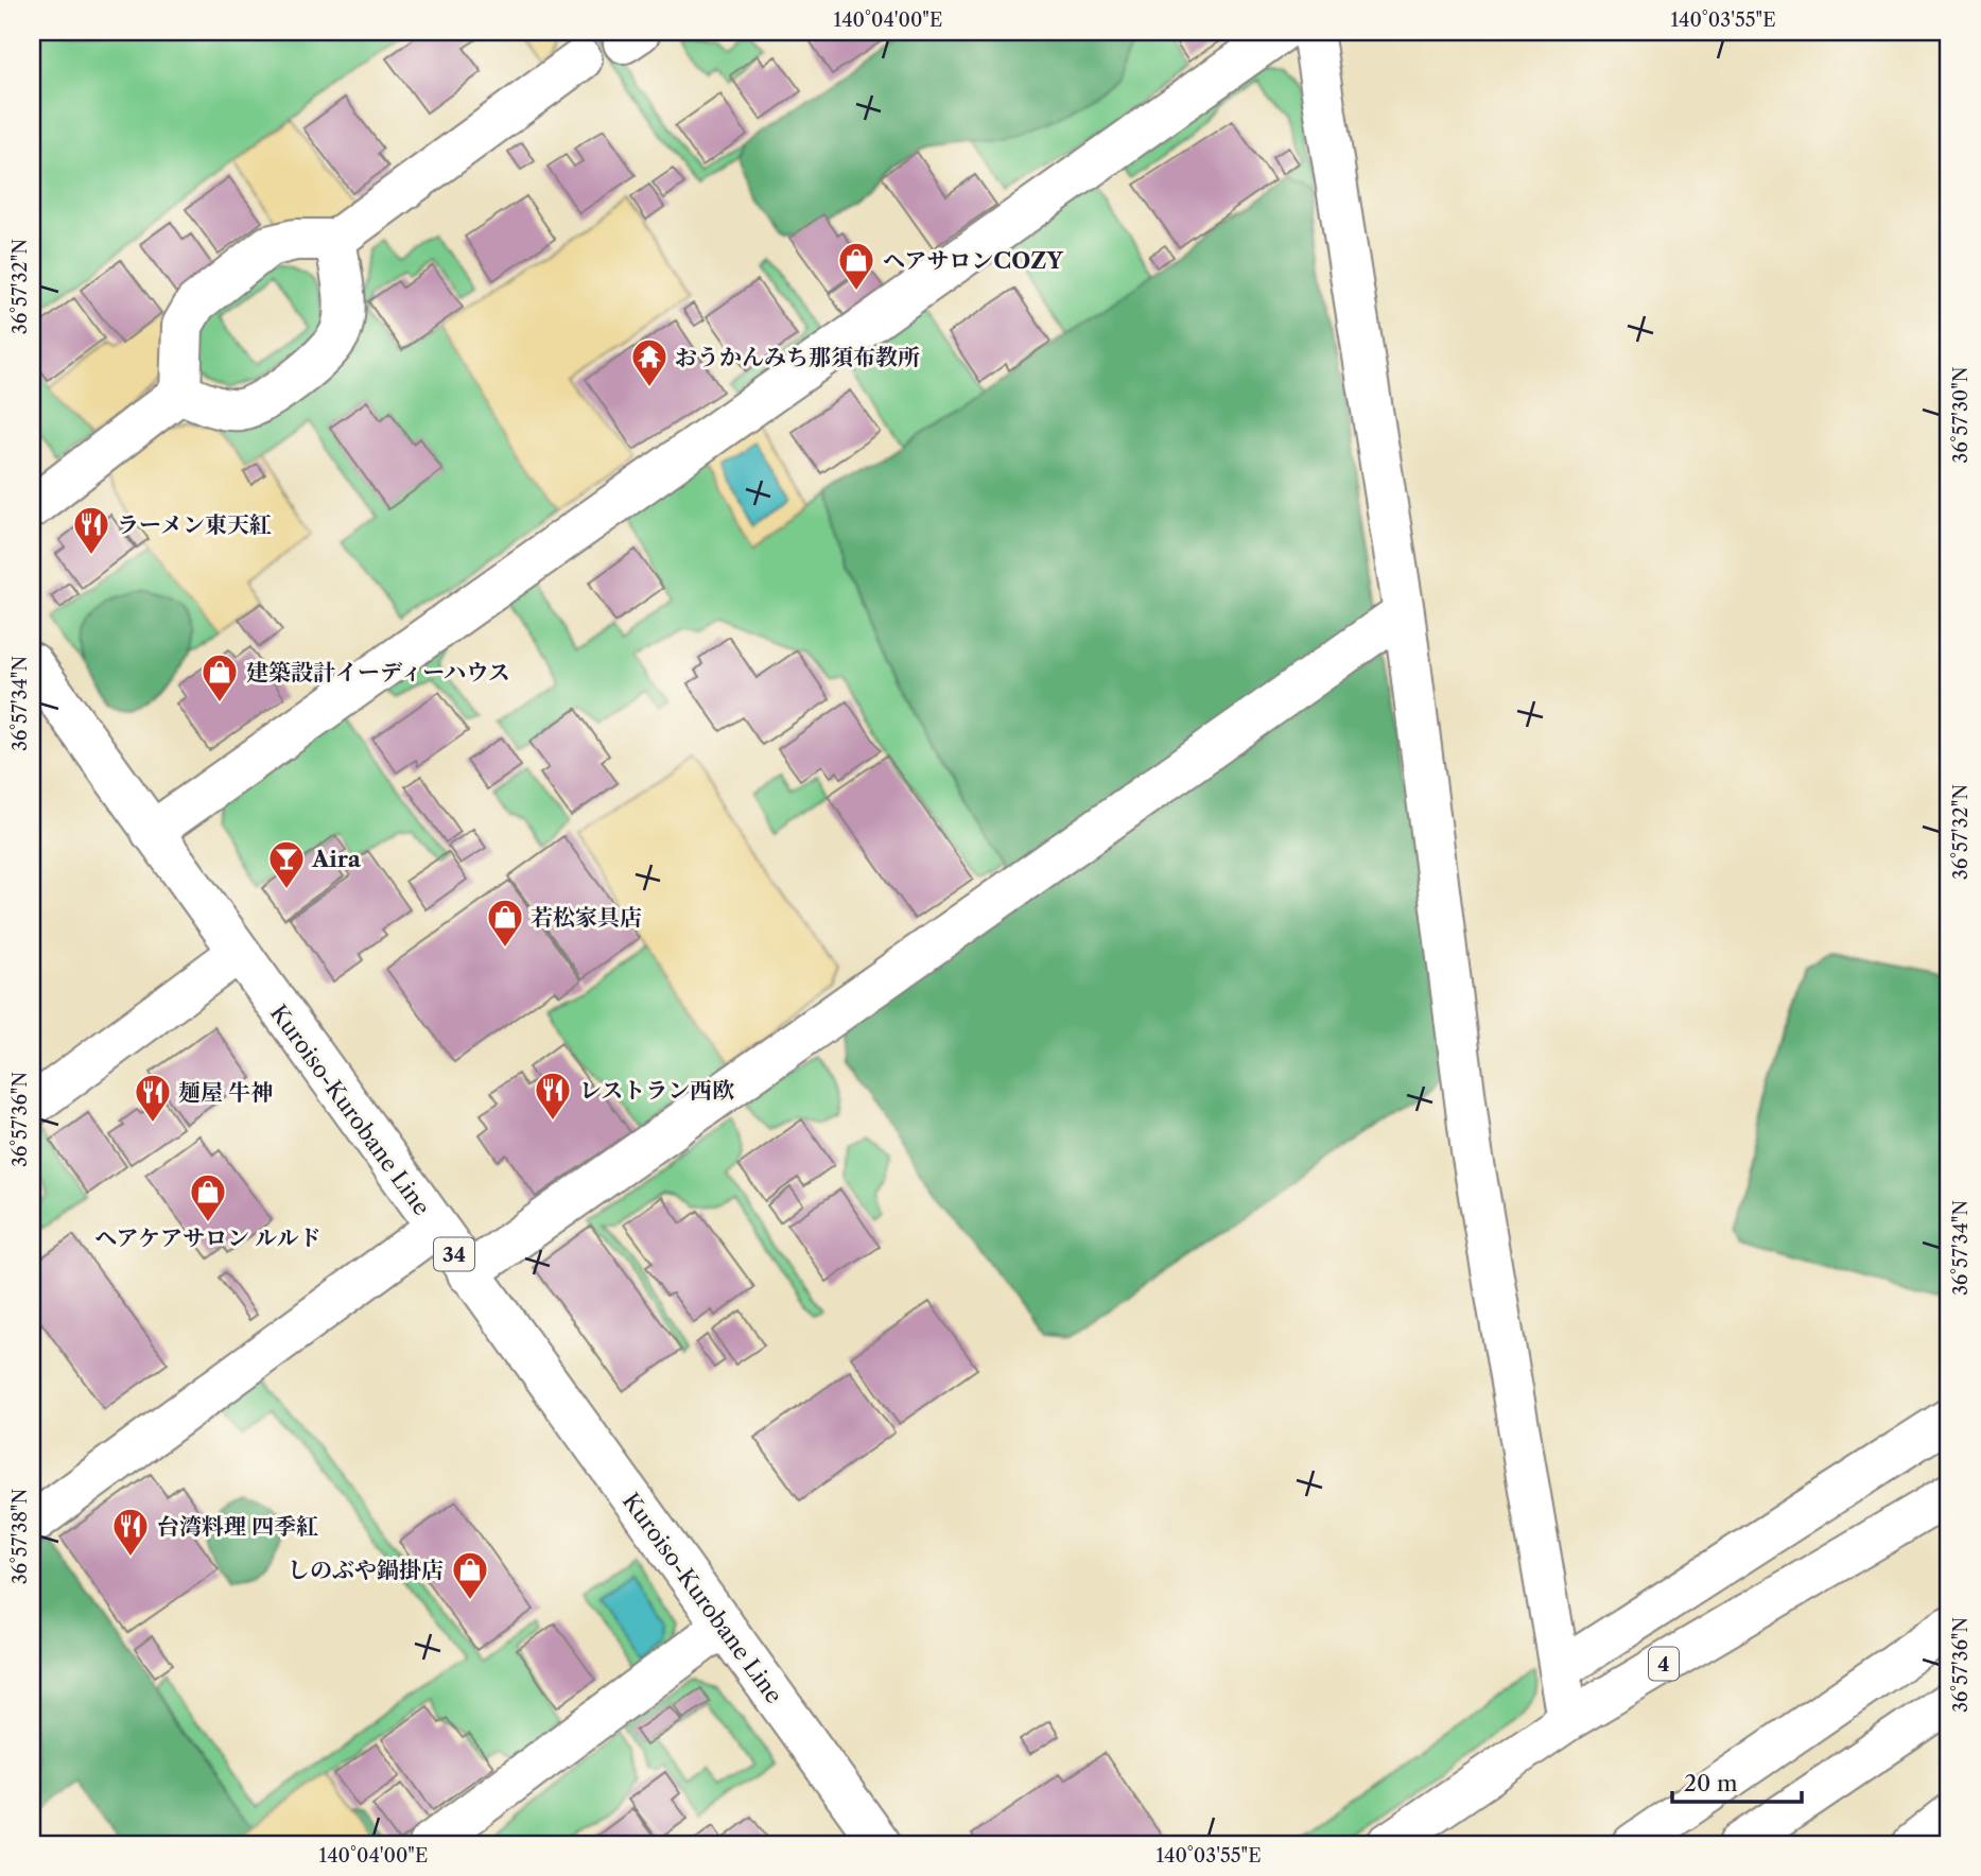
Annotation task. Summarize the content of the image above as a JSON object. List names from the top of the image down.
{
  "streets": {
    "main road": ["Kuroiso-Kurobane Line", "34", "4"]
  },
  "places": {
    "shop": [
      "ヘアサロンCOZY",
      "建築設計イーディーハウス",
      "若松家具店",
      "ヘアケアサロン ルルド",
      "しのぶや鍋掛店"
    ],
    "temple": ["おうかんみち那須布教所"],
    "restaurant": [
      "ラーメン東天紅",
      "レストラン西欧",
      "麺屋 牛神",
      "台湾料理 四季紅"
    ],
    "bar": ["Aira"]
  },
  "scale_bar": "20 m",
  "coordinates": [
    "140°04'00\"E",
    "140°03'55\"E",
    "36°57'32\"N",
    "36°57'30\"N",
    "36°57'34\"N",
    "36°57'36\"N",
    "36°57'38\"N"
  ]
}
